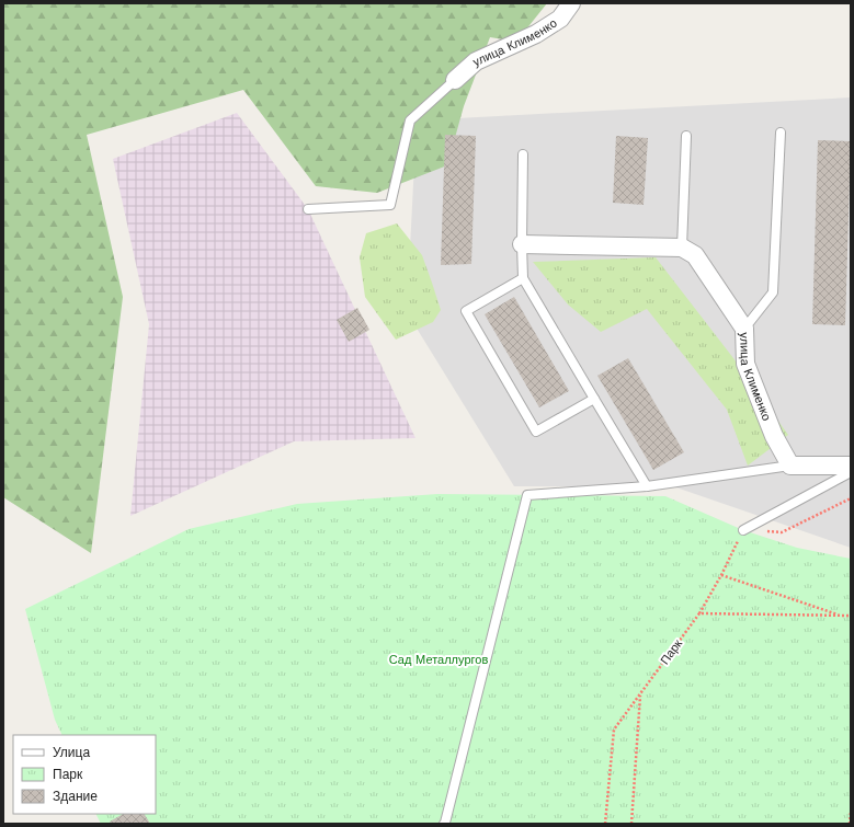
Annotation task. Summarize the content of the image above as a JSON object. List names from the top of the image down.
{
  "streets": {
    "street": ["улица Клименко"],
    "path": ["Парк"]
  },
  "parks": ["Сад Металлургов"],
  "legend": ["Улица", "Парк", "Здание"]
}
